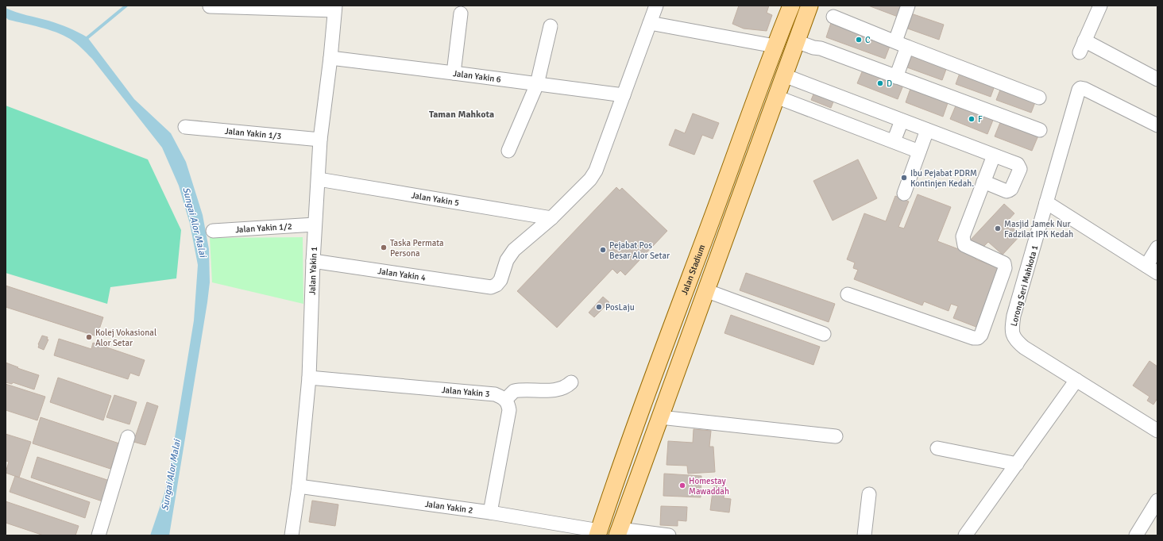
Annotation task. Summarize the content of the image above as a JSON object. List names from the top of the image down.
{
  "streets": {
    "main road": ["Jalan Stadium"],
    "street": [
      "Jalan Yakin 6",
      "Jalan Yakin 1/3",
      "Jalan Yakin 5",
      "Jalan Yakin 1/2",
      "Jalan Yakin 1",
      "Jalan Yakin 4",
      "Lorong Seri Mahkota 1",
      "Jalan Yakin 3",
      "Jalan Yakin 2"
    ]
  },
  "crossings": [
    ["Jalan Yakin 6", "Jalan Yakin 1"],
    ["Jalan Yakin 1/3", "Jalan Yakin 1"],
    ["Jalan Yakin 5", "Jalan Yakin 1"],
    ["Jalan Yakin 5", "Jalan Yakin 4"],
    ["Jalan Yakin 1/2", "Jalan Yakin 1"],
    ["Jalan Stadium", "Jalan Yakin 2"],
    ["Jalan Yakin 1", "Jalan Yakin 4"],
    ["Jalan Yakin 1", "Jalan Yakin 3"],
    ["Jalan Yakin 1", "Jalan Yakin 2"]
  ],
  "districts": ["Taman Mahkota"],
  "water": ["Sungai Alor Malai"],
  "places": [
    "C",
    "D",
    "F",
    "Ibu Pejabat PDRM Kontinjen Kedah.",
    "Masjid Jamek Nur Fadzilat IPK Kedah",
    "Taska Permata Persona",
    "Pejabat Pos Besar Alor Setar",
    "PosLaju",
    "Kolej Vokasional Alor Setar",
    "Homestay Mawaddah"
  ]
}
